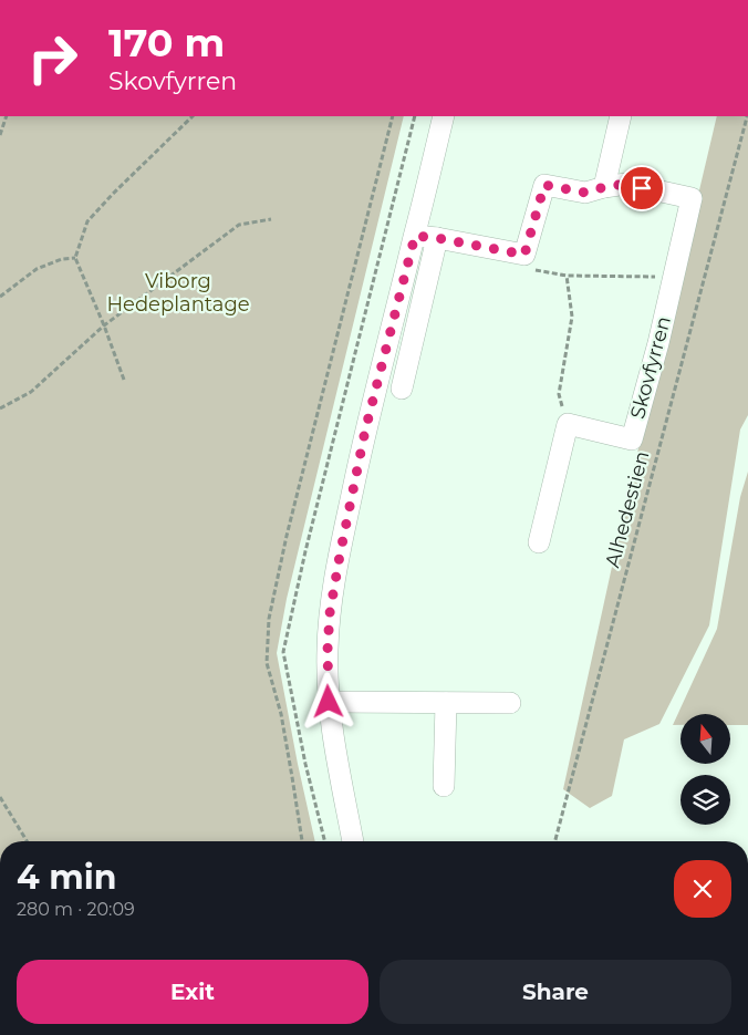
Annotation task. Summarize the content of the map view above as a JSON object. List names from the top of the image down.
{
  "streets": {
    "street": ["Skovfyrren"],
    "path": ["Alhedestien"]
  },
  "parks": ["Viborg Hedeplantage"],
  "north": "top",
  "page": {
    "turn": ["170 m", "Skovfyrren"],
    "heading": ["4 min", "280 m · 20:09"],
    "buttons": ["Exit", "Share"]
  }
}
